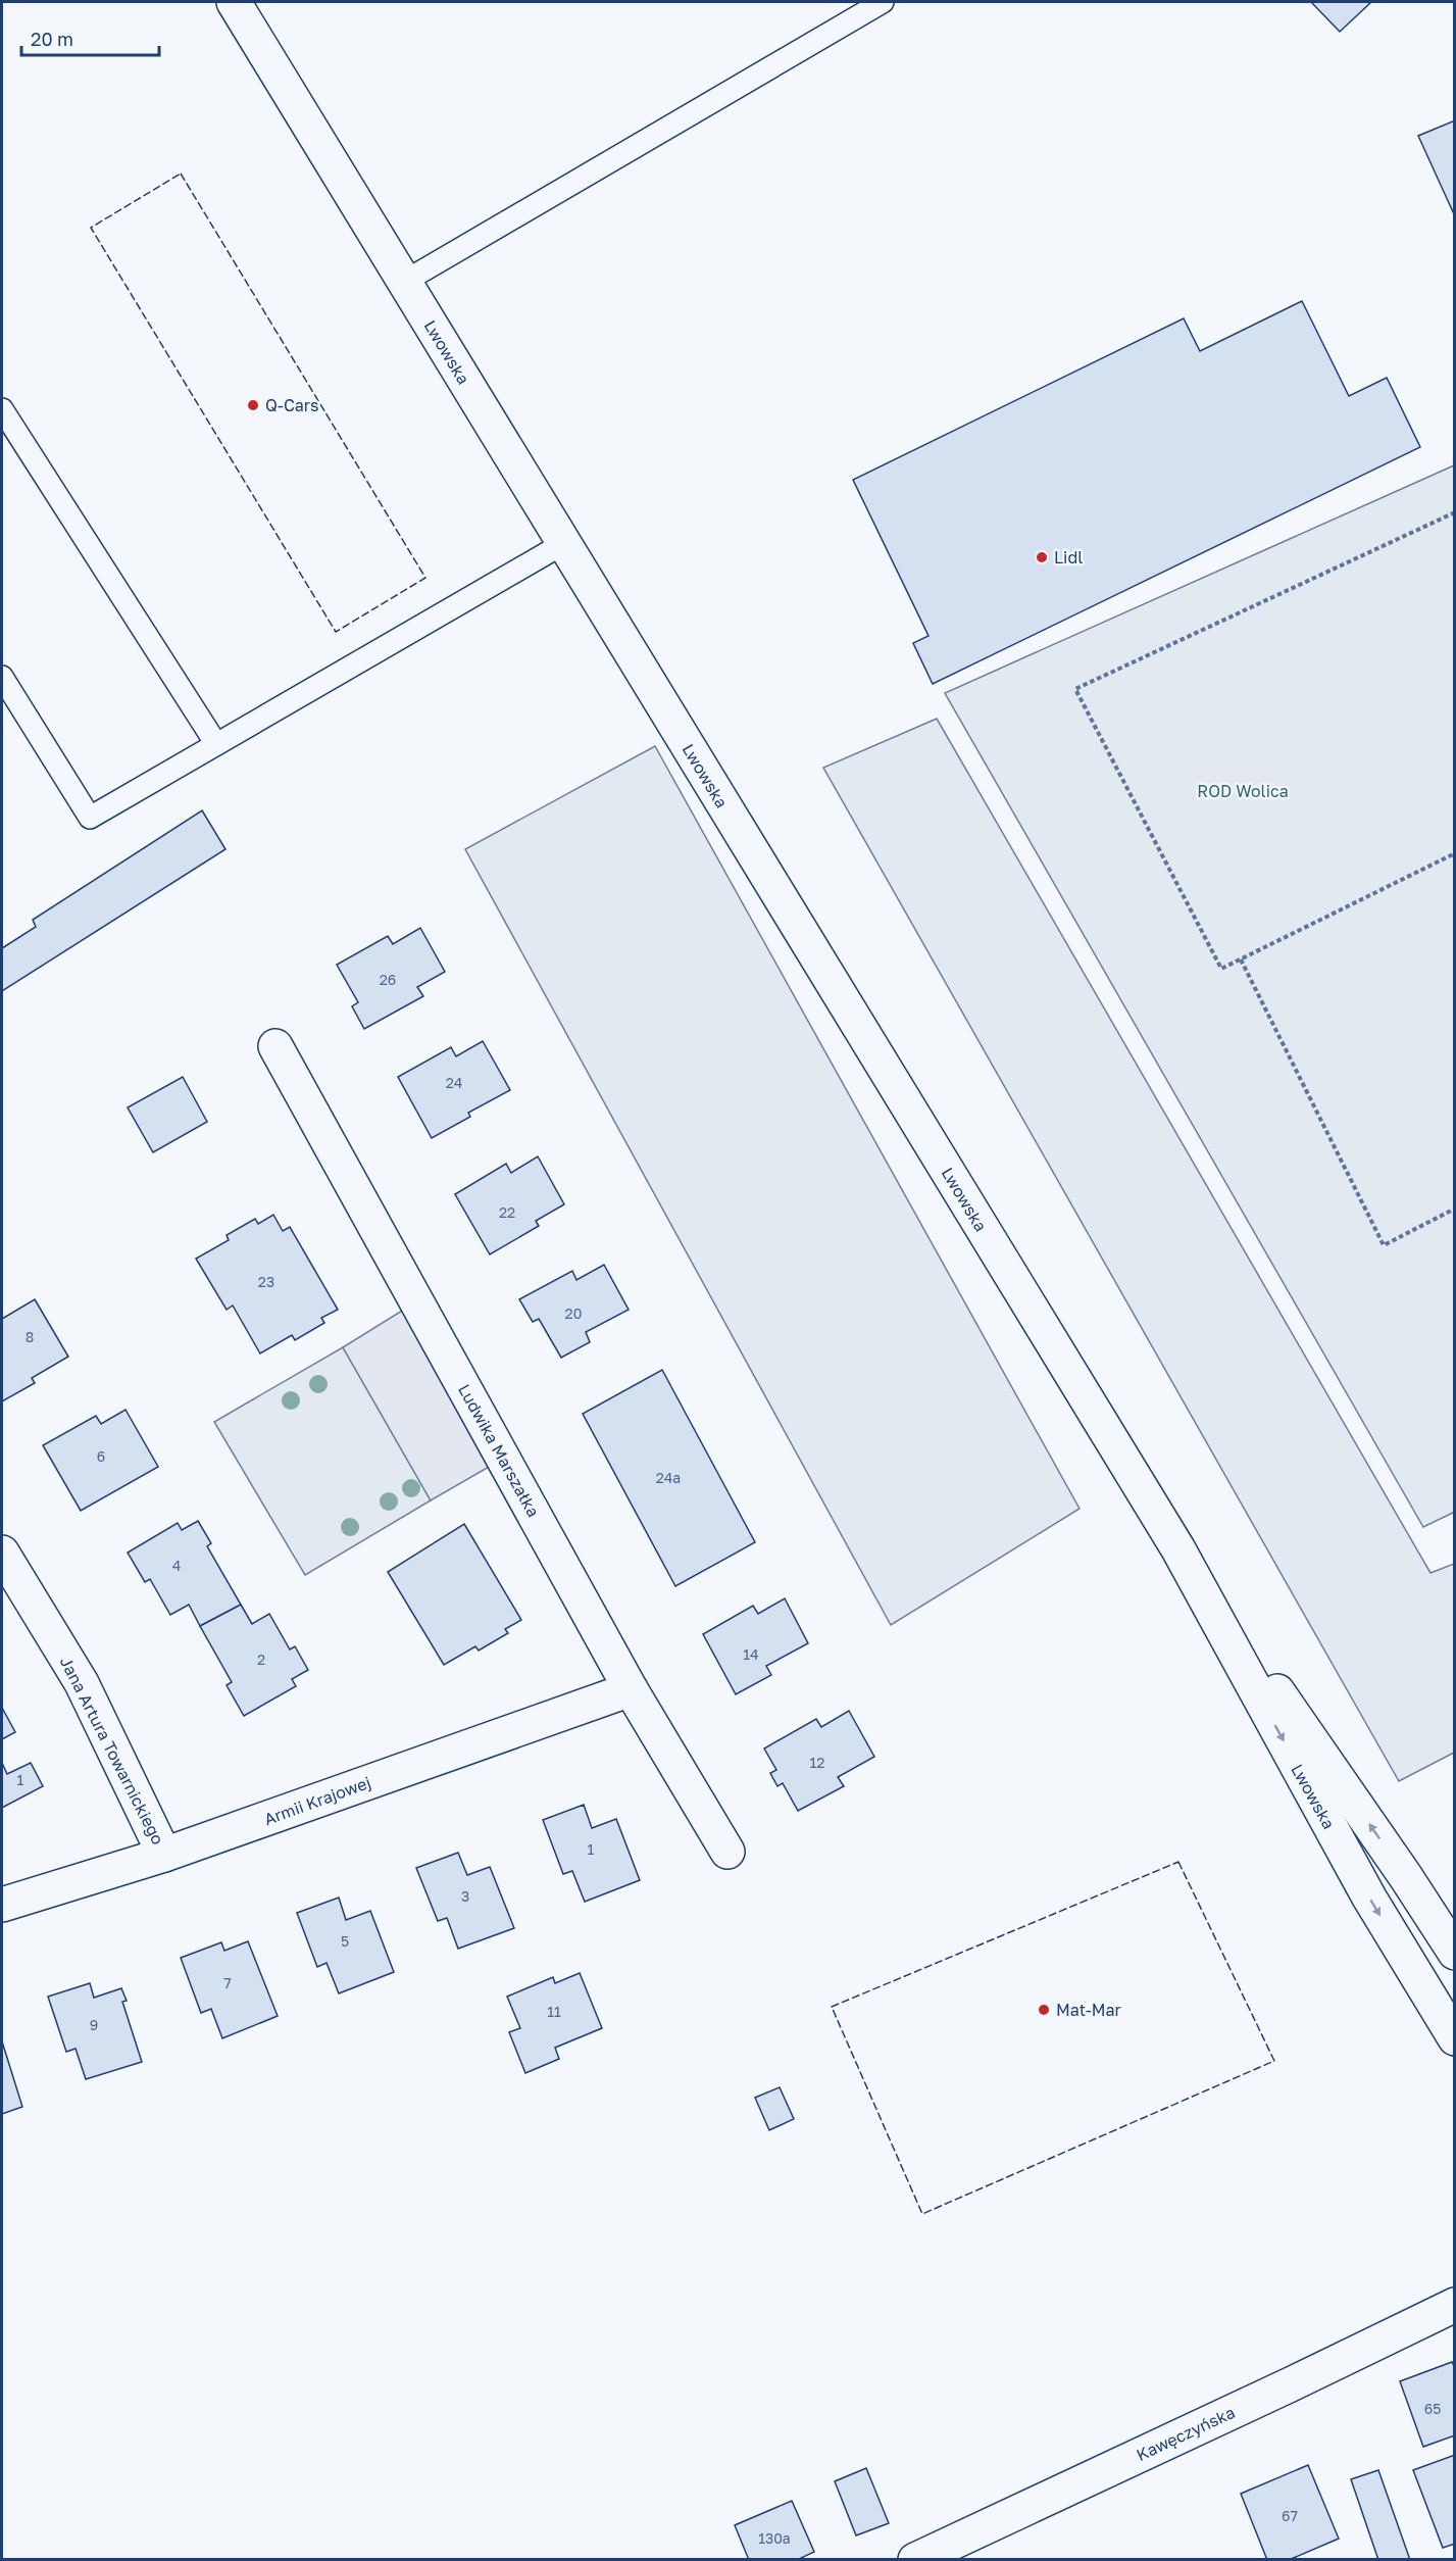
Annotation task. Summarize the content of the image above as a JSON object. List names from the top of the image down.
{
  "streets": {
    "main road": [
      "Lwowska",
      "Ludwika Marszałka",
      "Jana Artura Towarnickiego",
      "Armii Krajowej",
      "Kawęczyńska"
    ]
  },
  "crossings": [
    ["Ludwika Marszałka", "Armii Krajowej"],
    ["Jana Artura Towarnickiego", "Armii Krajowej"]
  ],
  "parks": ["ROD Wolica"],
  "places": ["Q-Cars", "Lidl", "Mat-Mar"],
  "house_numbers": [
    "26",
    "24",
    "22",
    "23",
    "20",
    "8",
    "6",
    "24a",
    "4",
    "14",
    "2",
    "12",
    "1",
    "1",
    "3",
    "5",
    "7",
    "11",
    "9",
    "65",
    "67",
    "130a"
  ],
  "scale_bar": "20 m"
}
